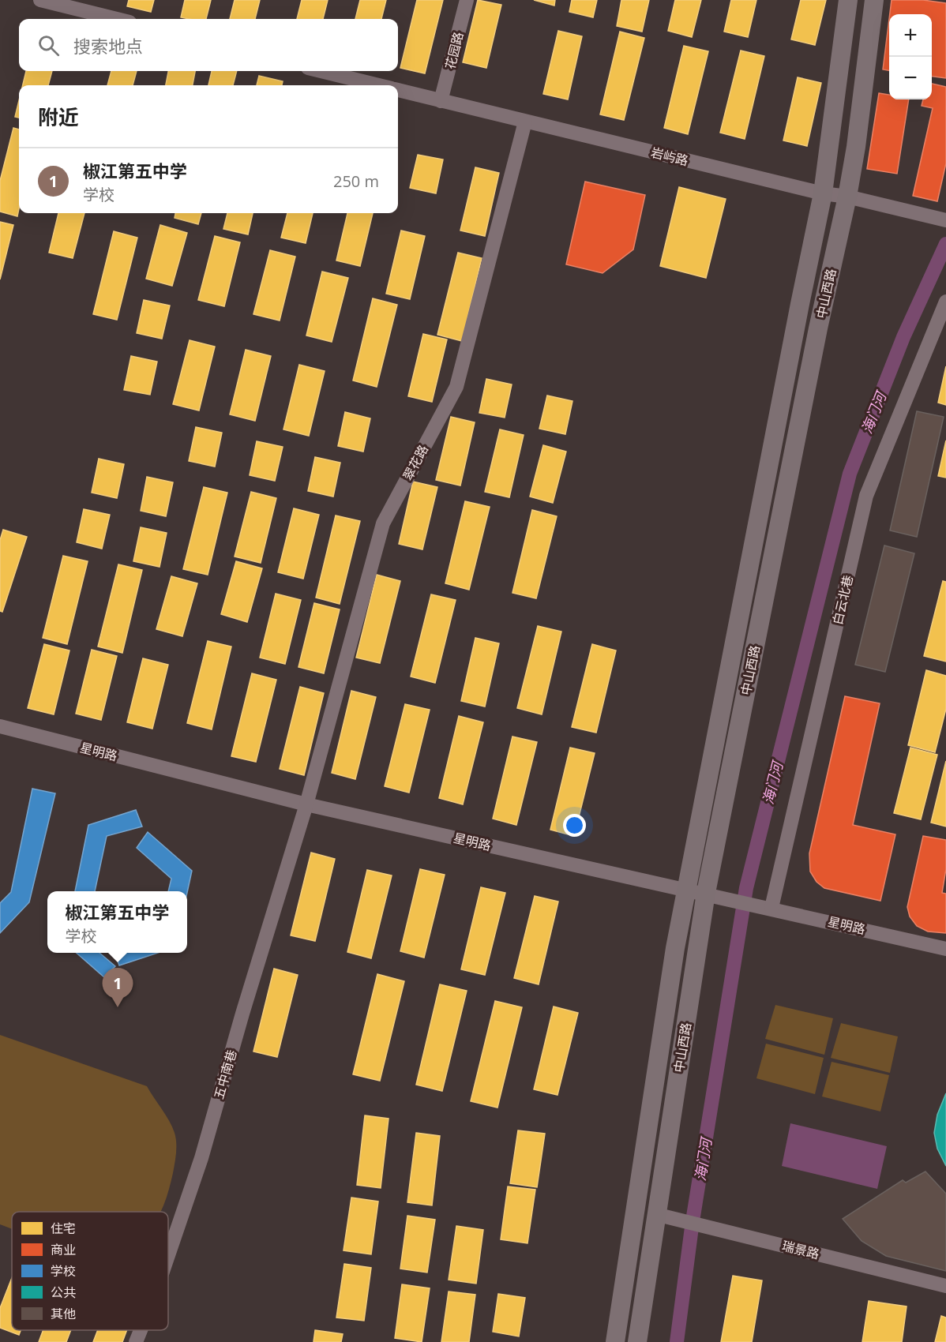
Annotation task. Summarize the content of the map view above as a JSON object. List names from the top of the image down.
{
  "streets": {
    "main road": ["中山西路"],
    "street": [
      "花园路",
      "岩屿路",
      "翠花路",
      "白云北巷",
      "星明路",
      "五中南巷",
      "瑞景路"
    ]
  },
  "crossings": [
    ["花园路", "岩屿路"],
    ["岩屿路", "中山西路"],
    ["岩屿路", "翠花路"],
    ["中山西路", "星明路"],
    ["中山西路", "瑞景路"],
    ["翠花路", "星明路"],
    ["翠花路", "五中南巷"],
    ["白云北巷", "星明路"],
    ["星明路", "五中南巷"]
  ],
  "water": ["海门河"],
  "legend": [
    "住宅",
    "商业",
    "学校",
    "公共",
    "其他"
  ],
  "page": {
    "map_buttons": ["+", "−"],
    "search": "搜索地点",
    "heading": "附近",
    "list": [
      {
        "mark": "1",
        "name": "椒江第五中学",
        "note": "学校",
        "value": "250 m"
      }
    ],
    "popup": ["椒江第五中学", "学校"],
    "pins": "1"
  }
}
